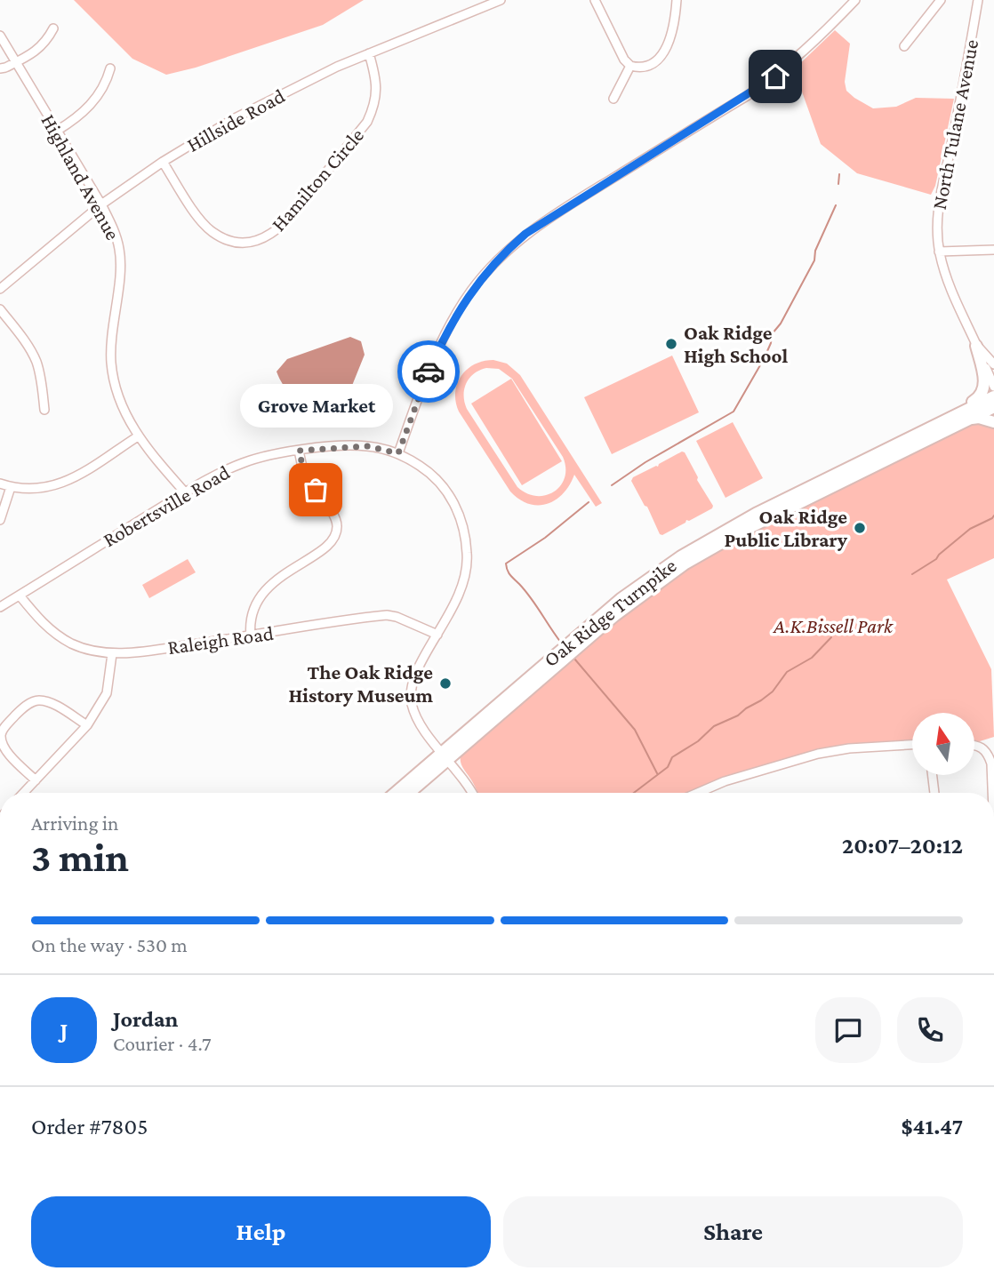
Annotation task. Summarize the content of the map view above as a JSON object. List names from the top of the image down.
{
  "streets": {
    "highway": ["Oak Ridge Turnpike"],
    "street": [
      "Hillside Road",
      "North Tulane Avenue",
      "Highland Avenue",
      "Hamilton Circle",
      "Robertsville Road",
      "Raleigh Road"
    ]
  },
  "crossings": [
    ["Hillside Road", "Highland Avenue"],
    ["Hillside Road", "Hamilton Circle"],
    ["Highland Avenue", "Robertsville Road"],
    ["Robertsville Road", "Oak Ridge Turnpike"],
    ["Robertsville Road", "Raleigh Road"]
  ],
  "parks": ["A.K.Bissell Park"],
  "places": [
    "Oak Ridge High School",
    "Grove Market",
    "Oak Ridge Public Library",
    "The Oak Ridge History Museum"
  ],
  "north": "top",
  "page": {
    "bubble": "Grove Market",
    "heading": ["3 min", "Arriving in", "20:07–20:12"],
    "panel": [
      "Jordan",
      "Courier · 4.7",
      "Order #7805",
      "$41.47"
    ],
    "bar": "On the way · 530 m",
    "round": "J",
    "buttons": ["Help", "Share"]
  }
}
